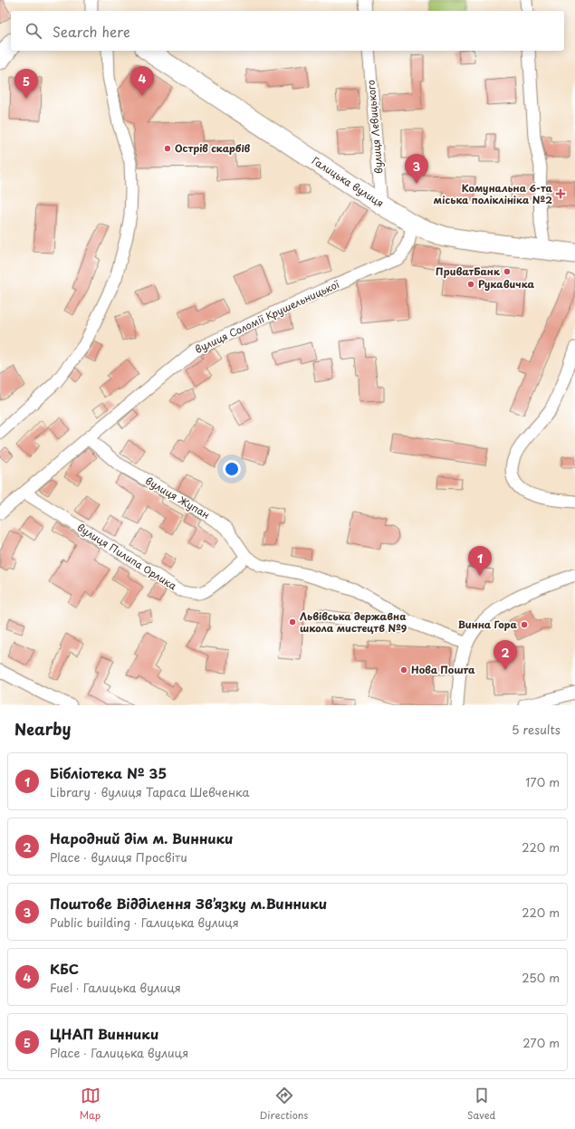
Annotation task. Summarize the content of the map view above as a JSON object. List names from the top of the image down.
{
  "streets": {
    "main road": ["Галицька вулиця"],
    "street": [
      "вулиця Левицького",
      "вулиця Соломії Крушельницької",
      "вулиця Жупан",
      "вулиця Пилипа Орлика"
    ]
  },
  "crossings": [
    ["вулиця Левицького", "Галицька вулиця"],
    ["Галицька вулиця", "вулиця Соломії Крушельницької"],
    ["вулиця Соломії Крушельницької", "вулиця Жупан"],
    ["вулиця Соломії Крушельницької", "вулиця Пилипа Орлика"],
    ["вулиця Жупан", "вулиця Пилипа Орлика"]
  ],
  "places": {
    "other": [
      "Острів скарбів",
      "ПриватБанк",
      "Рукавичка",
      "Львівська державна школа мистецтв №9",
      "Винна Гора",
      "Нова Пошта"
    ],
    "health": ["Комунальна 6-та міська поліклініка №2"]
  },
  "page": {
    "search": "Search here",
    "pins": [
      "4",
      "5",
      "3",
      "1",
      "2"
    ],
    "heading": ["Nearby", "5 results"],
    "list": [
      {
        "mark": "1",
        "name": "Бібліотека № 35",
        "note": "Library · вулиця Тараса Шевченка",
        "value": "170 m"
      },
      {
        "mark": "2",
        "name": "Народний дім м. Винники",
        "note": "Place · вулиця Просвіти",
        "value": "220 m"
      },
      {
        "mark": "3",
        "name": "Поштове Відділення Зв’язку м.Винники",
        "note": "Public building · Галицька вулиця",
        "value": "220 m"
      },
      {
        "mark": "4",
        "name": "КБС",
        "note": "Fuel · Галицька вулиця",
        "value": "250 m"
      },
      {
        "mark": "5",
        "name": "ЦНАП Винники",
        "note": "Place · Галицька вулиця",
        "value": "270 m"
      }
    ],
    "nav": ["Map", "Directions", "Saved"]
  }
}
